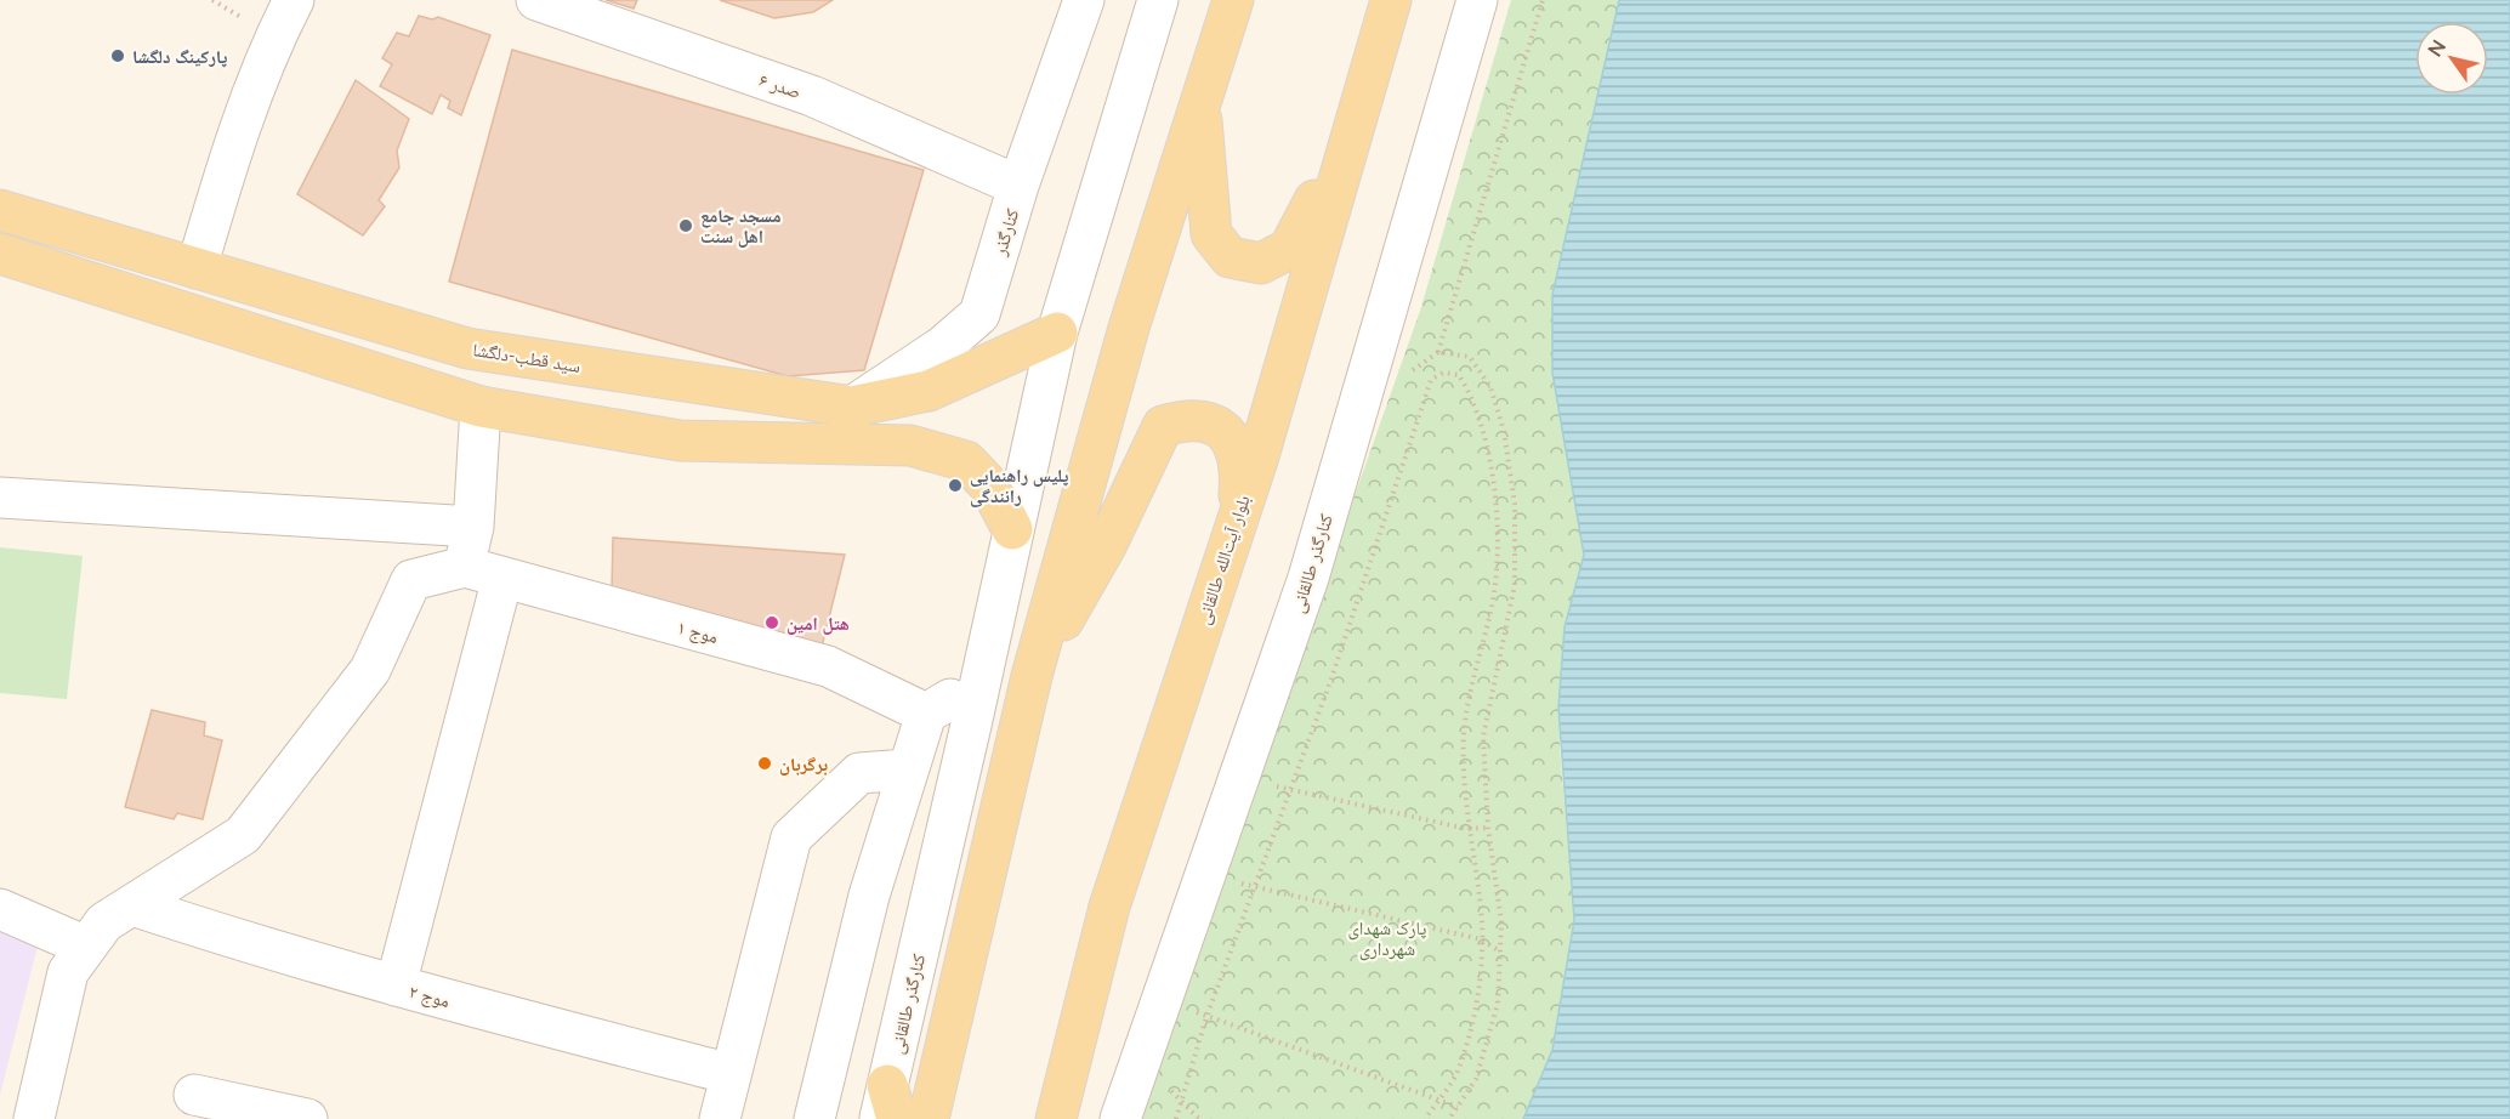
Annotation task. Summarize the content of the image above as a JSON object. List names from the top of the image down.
{
  "streets": {
    "main road": ["سید قطب-دلگشا", "بلوار آیت‌الله طالقانی"],
    "street": [
      "صدر ۶",
      "کنارگذر",
      "کنارگذر طالقانی",
      "موج ۱",
      "موج ۲"
    ]
  },
  "crossings": [
    ["صدر ۶", "کنارگذر"],
    ["کنارگذر", "سید قطب-دلگشا"],
    ["سید قطب-دلگشا", "کنارگذر طالقانی"]
  ],
  "parks": ["پارک شهدای شهرداری"],
  "places": [
    "پارکینگ دلگشا",
    "مسجد جامع اهل سنت",
    "پلیس راهنمایی رانندگی",
    "هتل امین",
    "برگربان"
  ],
  "north": "top left"
}
